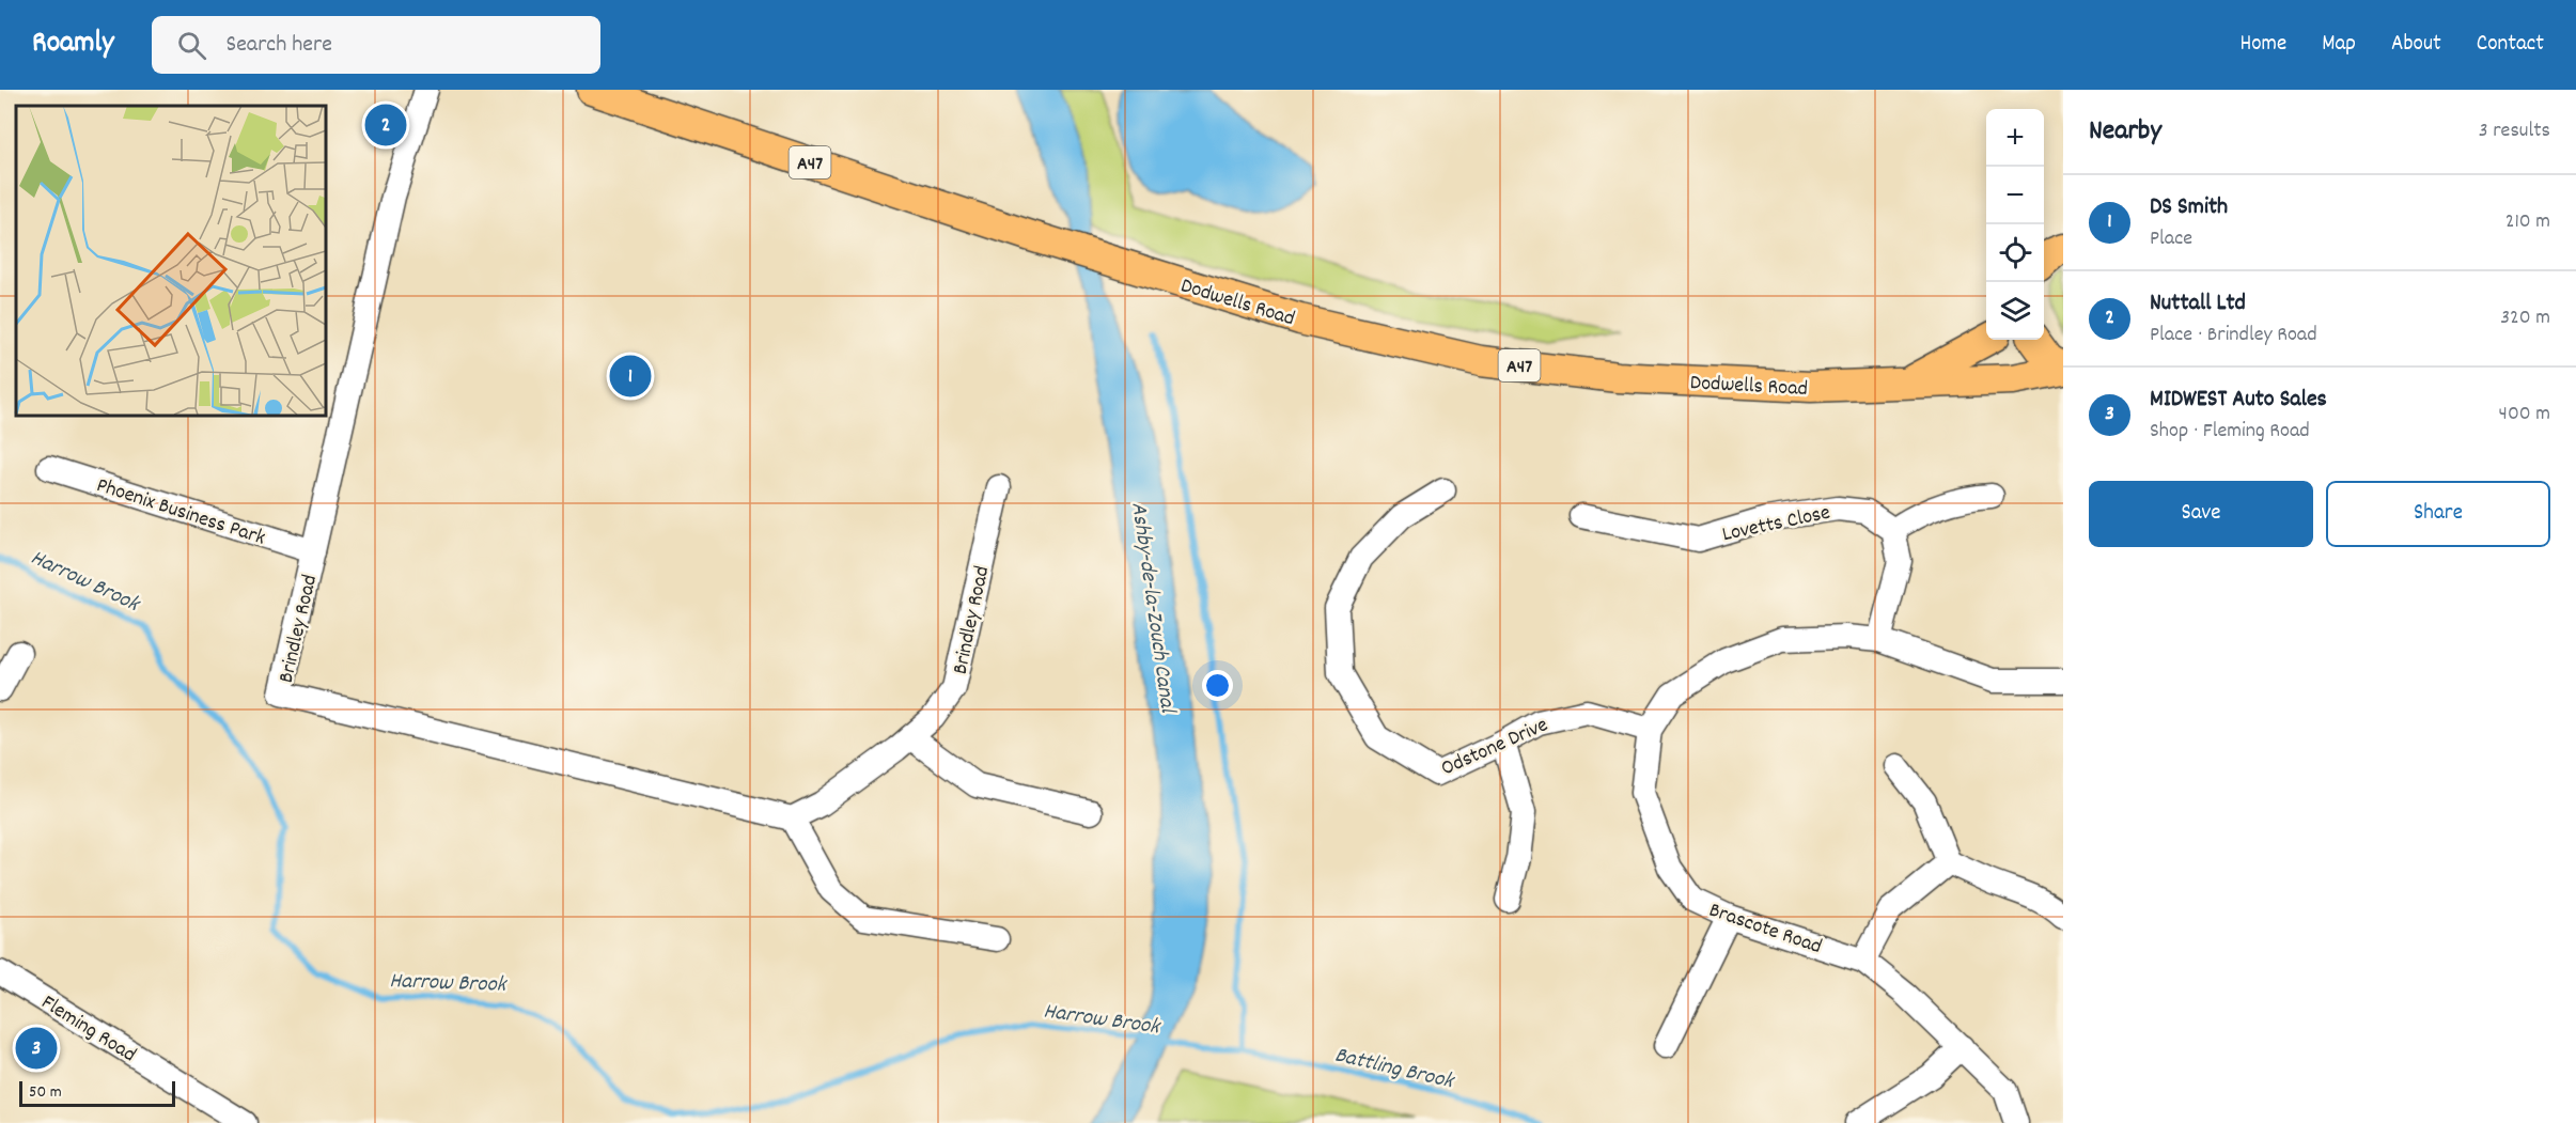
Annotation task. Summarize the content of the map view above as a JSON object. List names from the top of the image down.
{
  "streets": {
    "main road": ["A47", "Dodwells Road"],
    "street": [
      "Phoenix Business Park",
      "Lovetts Close",
      "Brindley Road",
      "Odstone Drive",
      "Brascote Road",
      "Fleming Road"
    ]
  },
  "crossings": [
    ["Phoenix Business Park", "Brindley Road"],
    ["Odstone Drive", "Brascote Road"]
  ],
  "water": ["Harrow Brook", "Ashby-de-la-Zouch Canal", "Battling Brook"],
  "scale_bar": "50 m",
  "page": {
    "header": "Roamly",
    "search": "Search here",
    "nav": [
      "Home",
      "Map",
      "About",
      "Contact"
    ],
    "heading": ["Nearby", "3 results"],
    "pins": ["2", "1", "3"],
    "map_buttons": ["+", "−"],
    "list": [
      {
        "mark": "1",
        "name": "DS Smith",
        "note": "Place",
        "value": "210 m"
      },
      {
        "mark": "2",
        "name": "Nuttall Ltd",
        "note": "Place · Brindley Road",
        "value": "320 m"
      },
      {
        "mark": "3",
        "name": "MIDWEST Auto Sales",
        "note": "Shop · Fleming Road",
        "value": "400 m"
      }
    ],
    "buttons": ["Save", "Share"],
    "scale": "50 m"
  }
}
